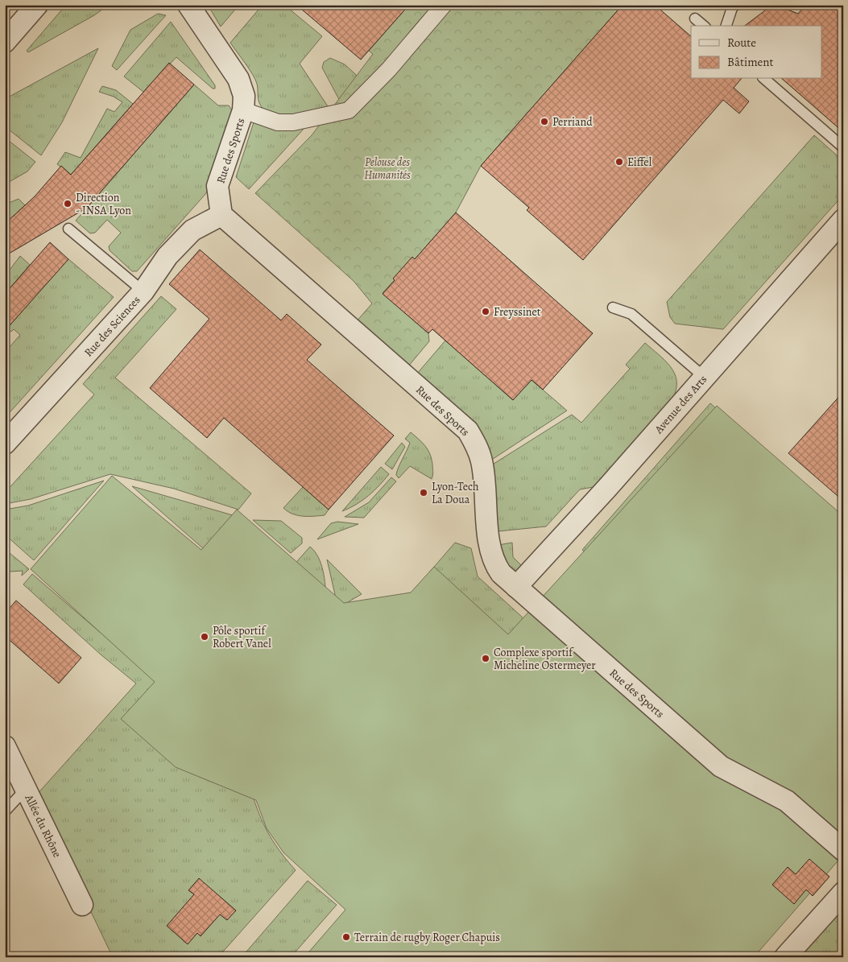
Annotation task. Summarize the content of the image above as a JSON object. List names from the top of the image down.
{
  "streets": {
    "street": [
      "Rue des Sports",
      "Rue des Sciences",
      "Avenue des Arts",
      "Allée du Rhône"
    ]
  },
  "crossings": [
    ["Rue des Sports", "Rue des Sciences"],
    ["Rue des Sports", "Avenue des Arts"]
  ],
  "parks": ["Pelouse des Humanités"],
  "places": [
    "Perriand",
    "Eiffel",
    "Direction - INSA Lyon",
    "Freyssinet",
    "Lyon-Tech La Doua",
    "Pôle sportif Robert Vanel",
    "Complexe sportif Micheline Ostermeyer",
    "Terrain de rugby Roger Chapuis"
  ],
  "legend": ["Route", "Bâtiment"]
}
